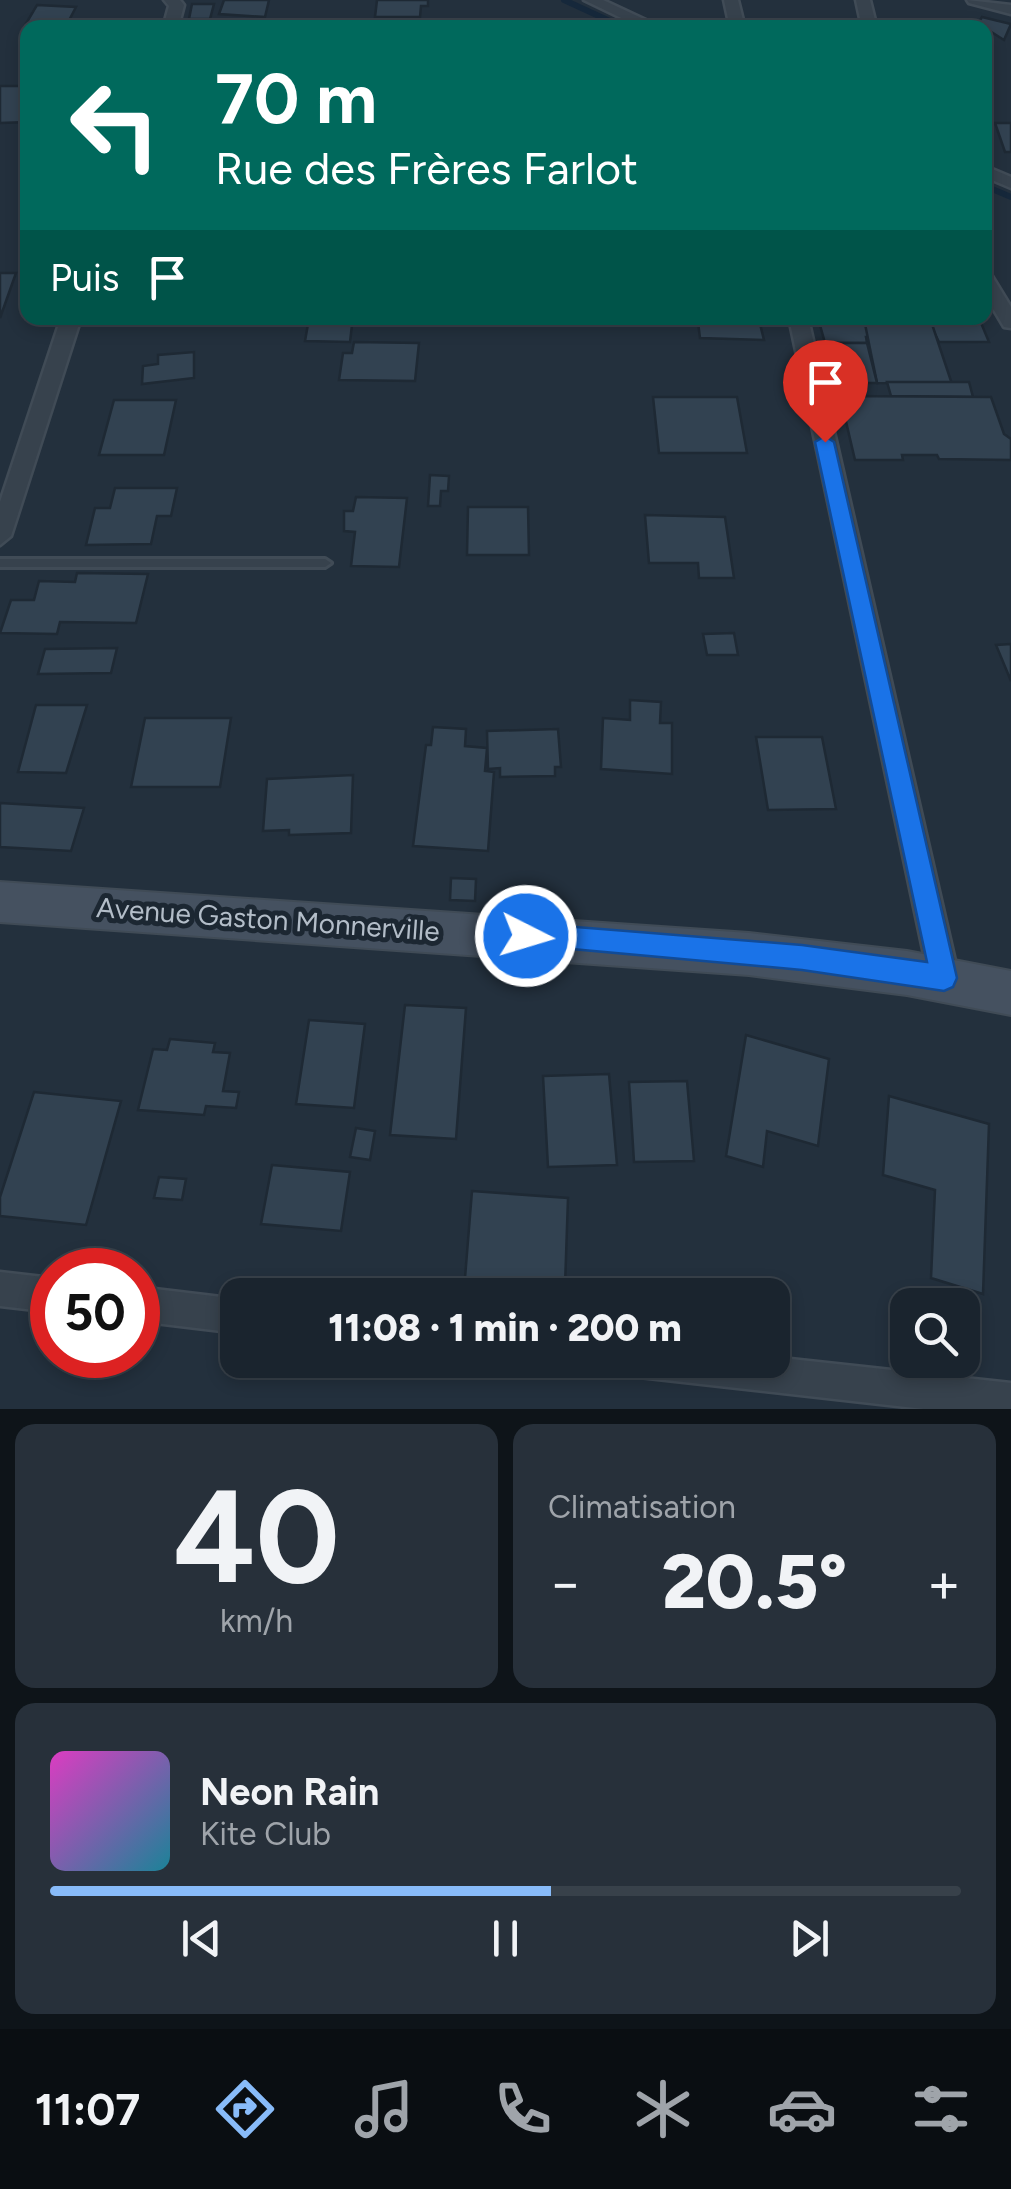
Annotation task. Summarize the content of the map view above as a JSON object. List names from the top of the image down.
{
  "streets": {
    "main road": ["Avenue Gaston Monnerville"]
  },
  "page": {
    "turn": ["70 m", "Rue des Frères Farlot"],
    "then": "Puis",
    "limit": "50",
    "trip": "11:08 · 1 min · 200 m",
    "tile": [
      ["40", "km/h"],
      "Climatisation"
    ],
    "heat": ["−", "20.5°", "+"],
    "song": ["Neon Rain", "Kite Club"],
    "tabs": "11:07"
  }
}
